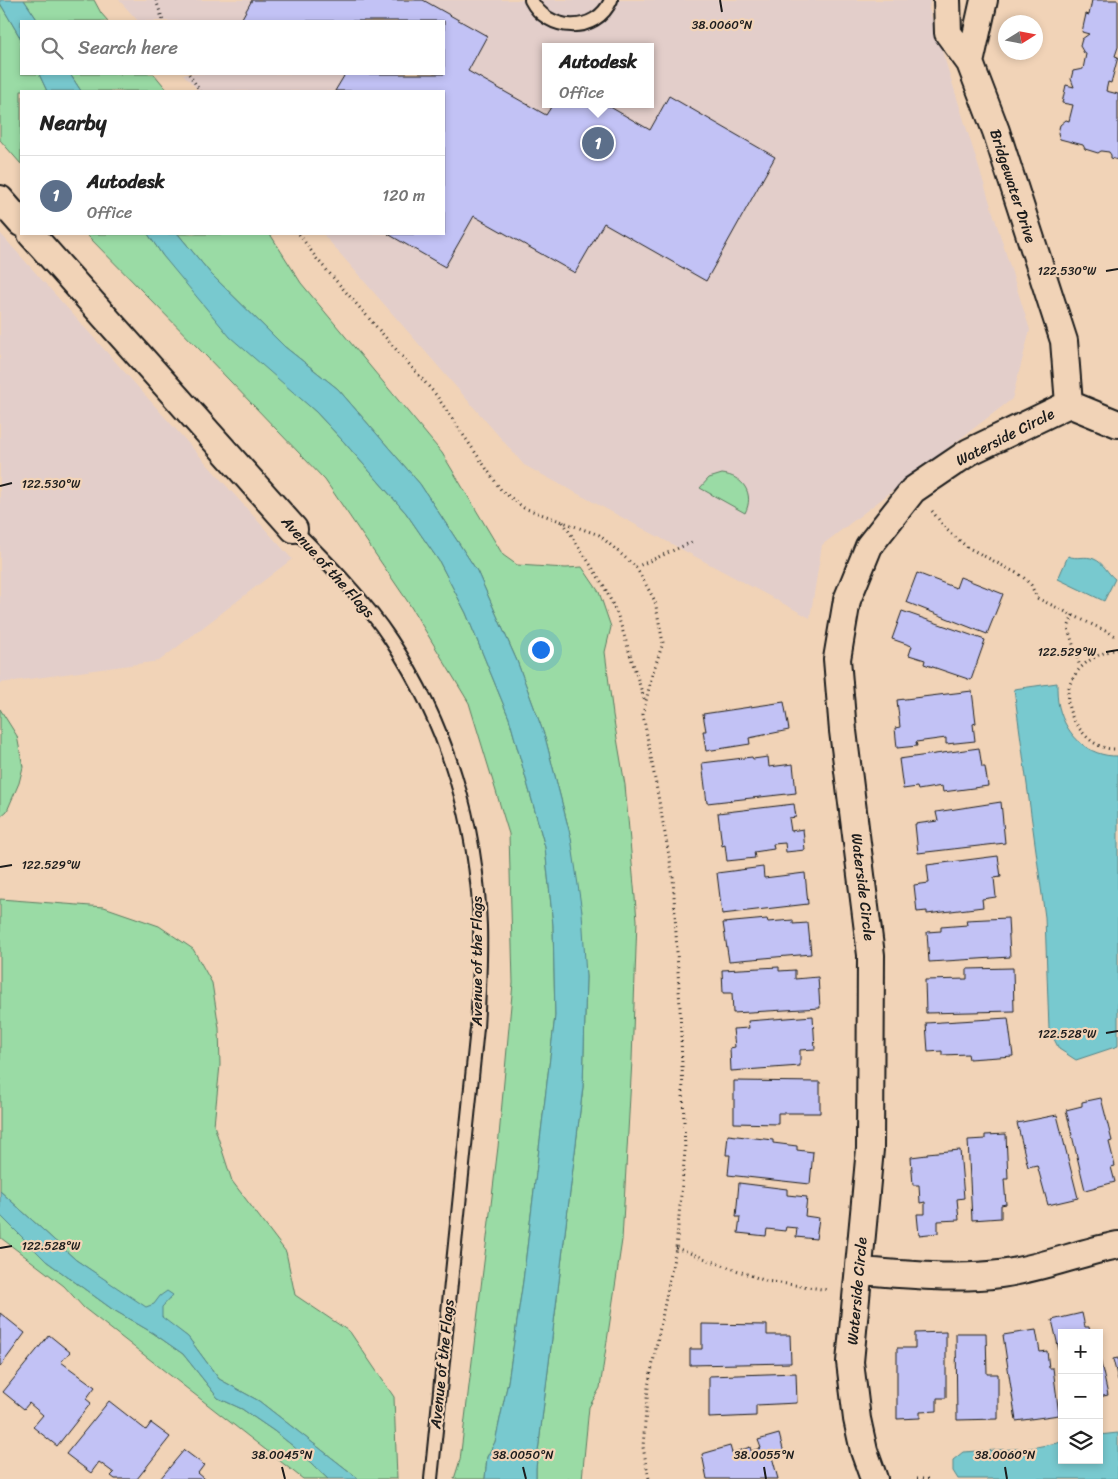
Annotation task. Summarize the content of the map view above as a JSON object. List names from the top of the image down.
{
  "streets": {
    "street": ["Bridgewater Drive", "Waterside Circle", "Avenue of the Flags"]
  },
  "crossings": [
    ["Bridgewater Drive", "Waterside Circle"]
  ],
  "north": "right",
  "page": {
    "search": "Search here",
    "popup": ["Autodesk", "Office"],
    "heading": "Nearby",
    "pins": "1",
    "list": [
      {
        "mark": "1",
        "name": "Autodesk",
        "note": "Office",
        "value": "120 m"
      }
    ],
    "map_buttons": ["+", "−"]
  },
  "coordinates": [
    "38.0060°N",
    "122.530°W",
    "122.529°W",
    "122.528°W",
    "38.0045°N",
    "38.0050°N",
    "38.0055°N"
  ]
}
